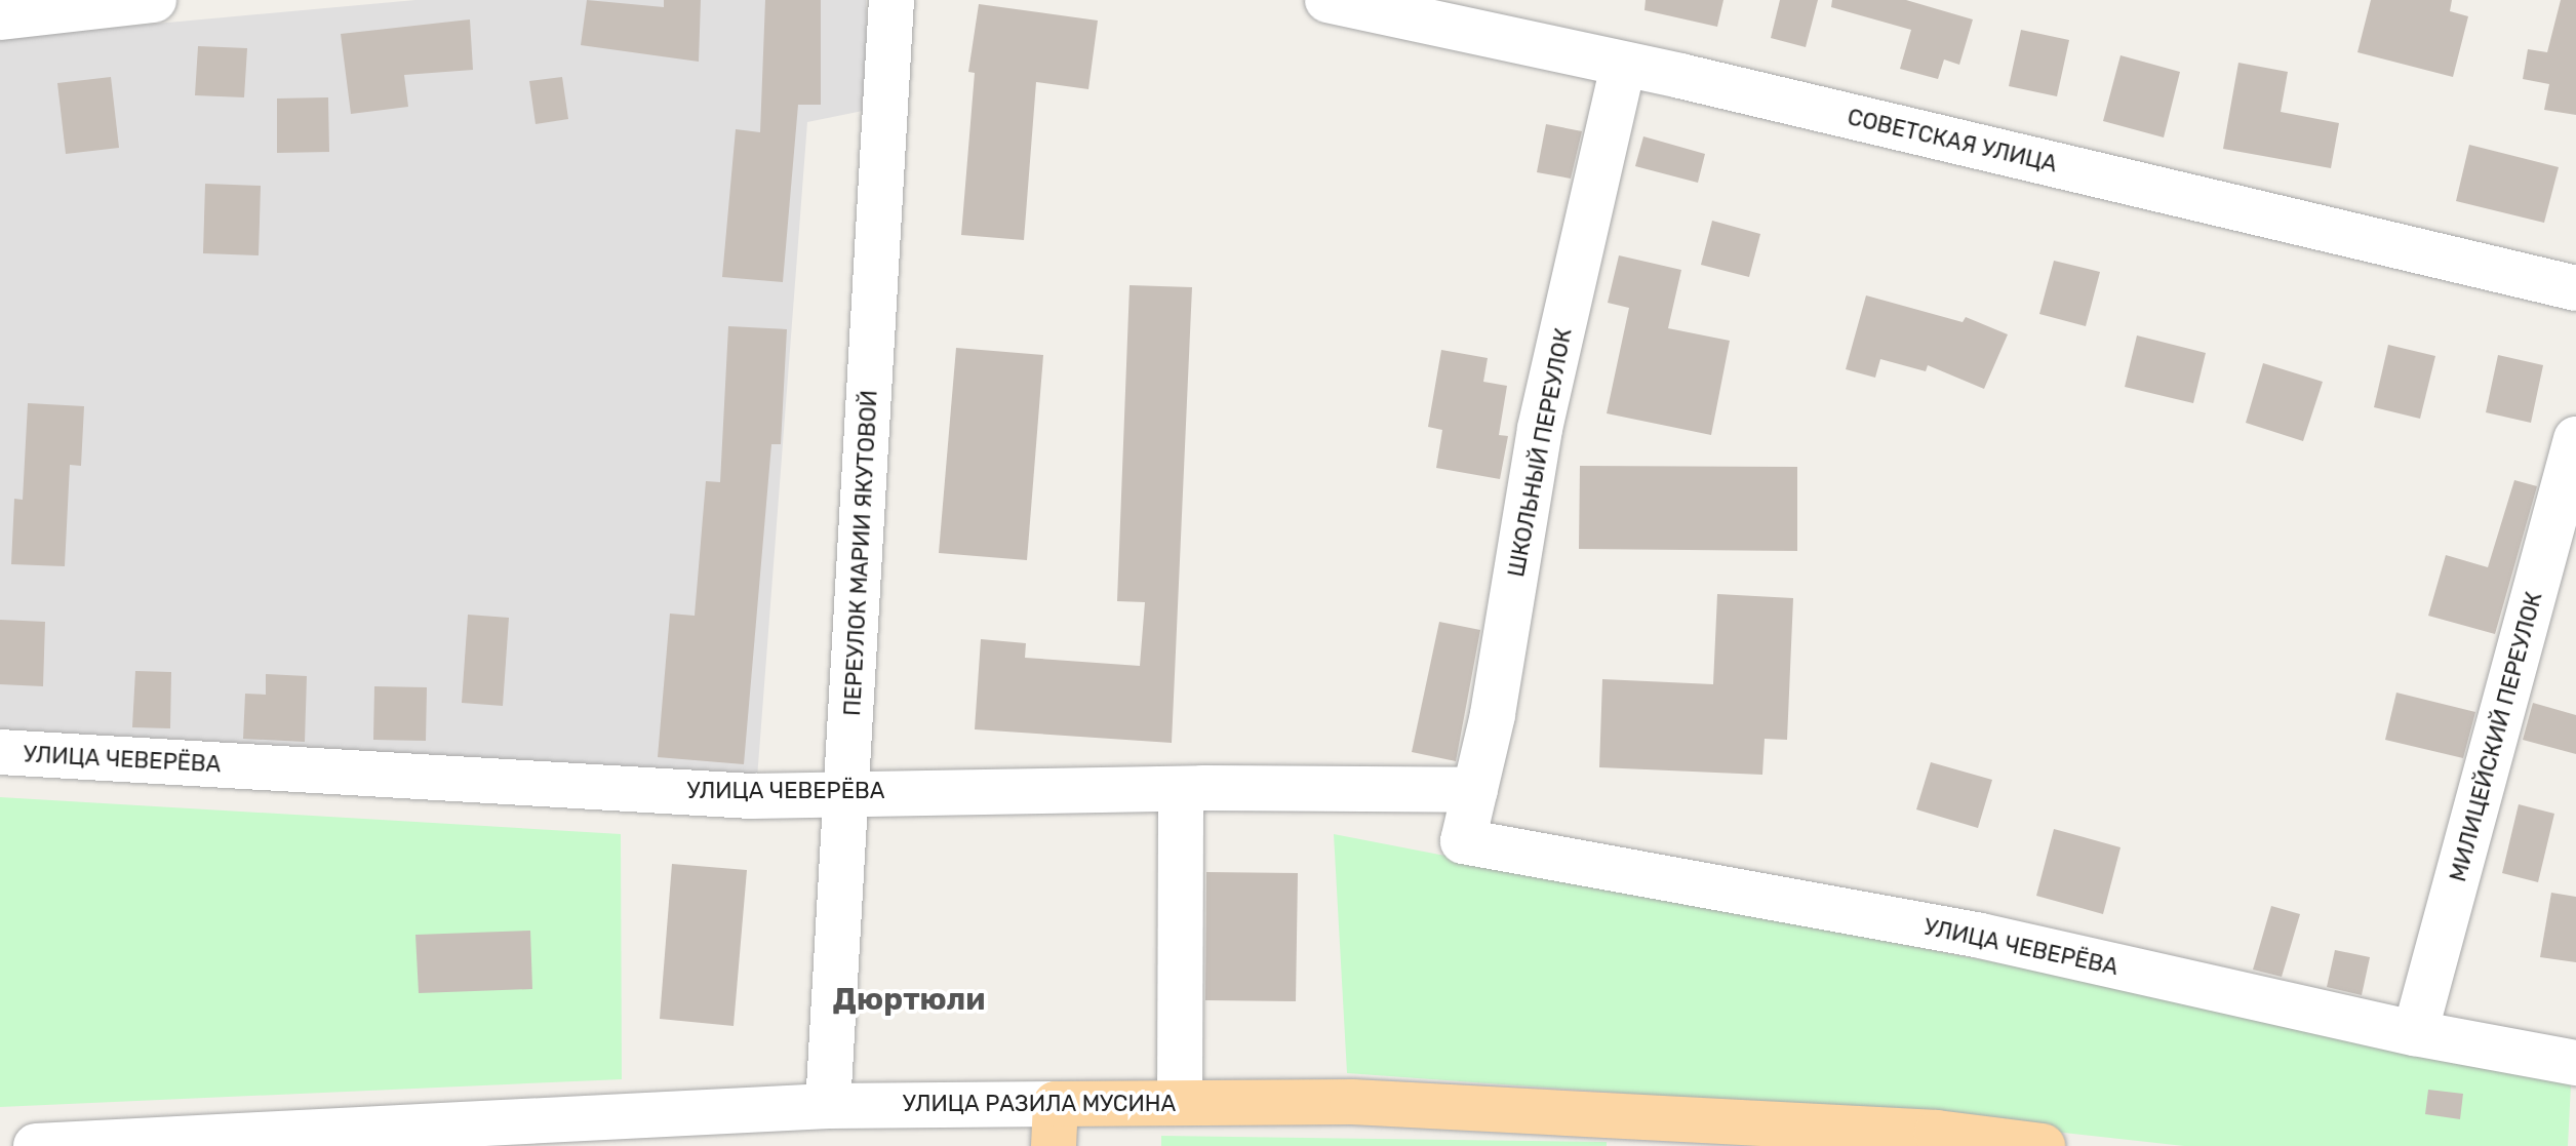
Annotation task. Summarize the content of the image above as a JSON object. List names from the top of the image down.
{
  "streets": {
    "main road": ["УЛИЦА РАЗИЛА МУСИНА"],
    "street": [
      "СОВЕТСКАЯ УЛИЦА",
      "ШКОЛЬНЫЙ ПЕРЕУЛОК",
      "ПЕРЕУЛОК МАРИИ ЯКУТОВОЙ",
      "МИЛИЦЕЙСКИЙ ПЕРЕУЛОК",
      "УЛИЦА ЧЕВЕРЁВА"
    ]
  },
  "crossings": [
    ["СОВЕТСКАЯ УЛИЦА", "ШКОЛЬНЫЙ ПЕРЕУЛОК"],
    ["ШКОЛЬНЫЙ ПЕРЕУЛОК", "УЛИЦА ЧЕВЕРЁВА"],
    ["ПЕРЕУЛОК МАРИИ ЯКУТОВОЙ", "УЛИЦА ЧЕВЕРЁВА"],
    ["ПЕРЕУЛОК МАРИИ ЯКУТОВОЙ", "УЛИЦА РАЗИЛА МУСИНА"],
    ["МИЛИЦЕЙСКИЙ ПЕРЕУЛОК", "УЛИЦА ЧЕВЕРЁВА"]
  ],
  "districts": ["Дюртюли"]
}
